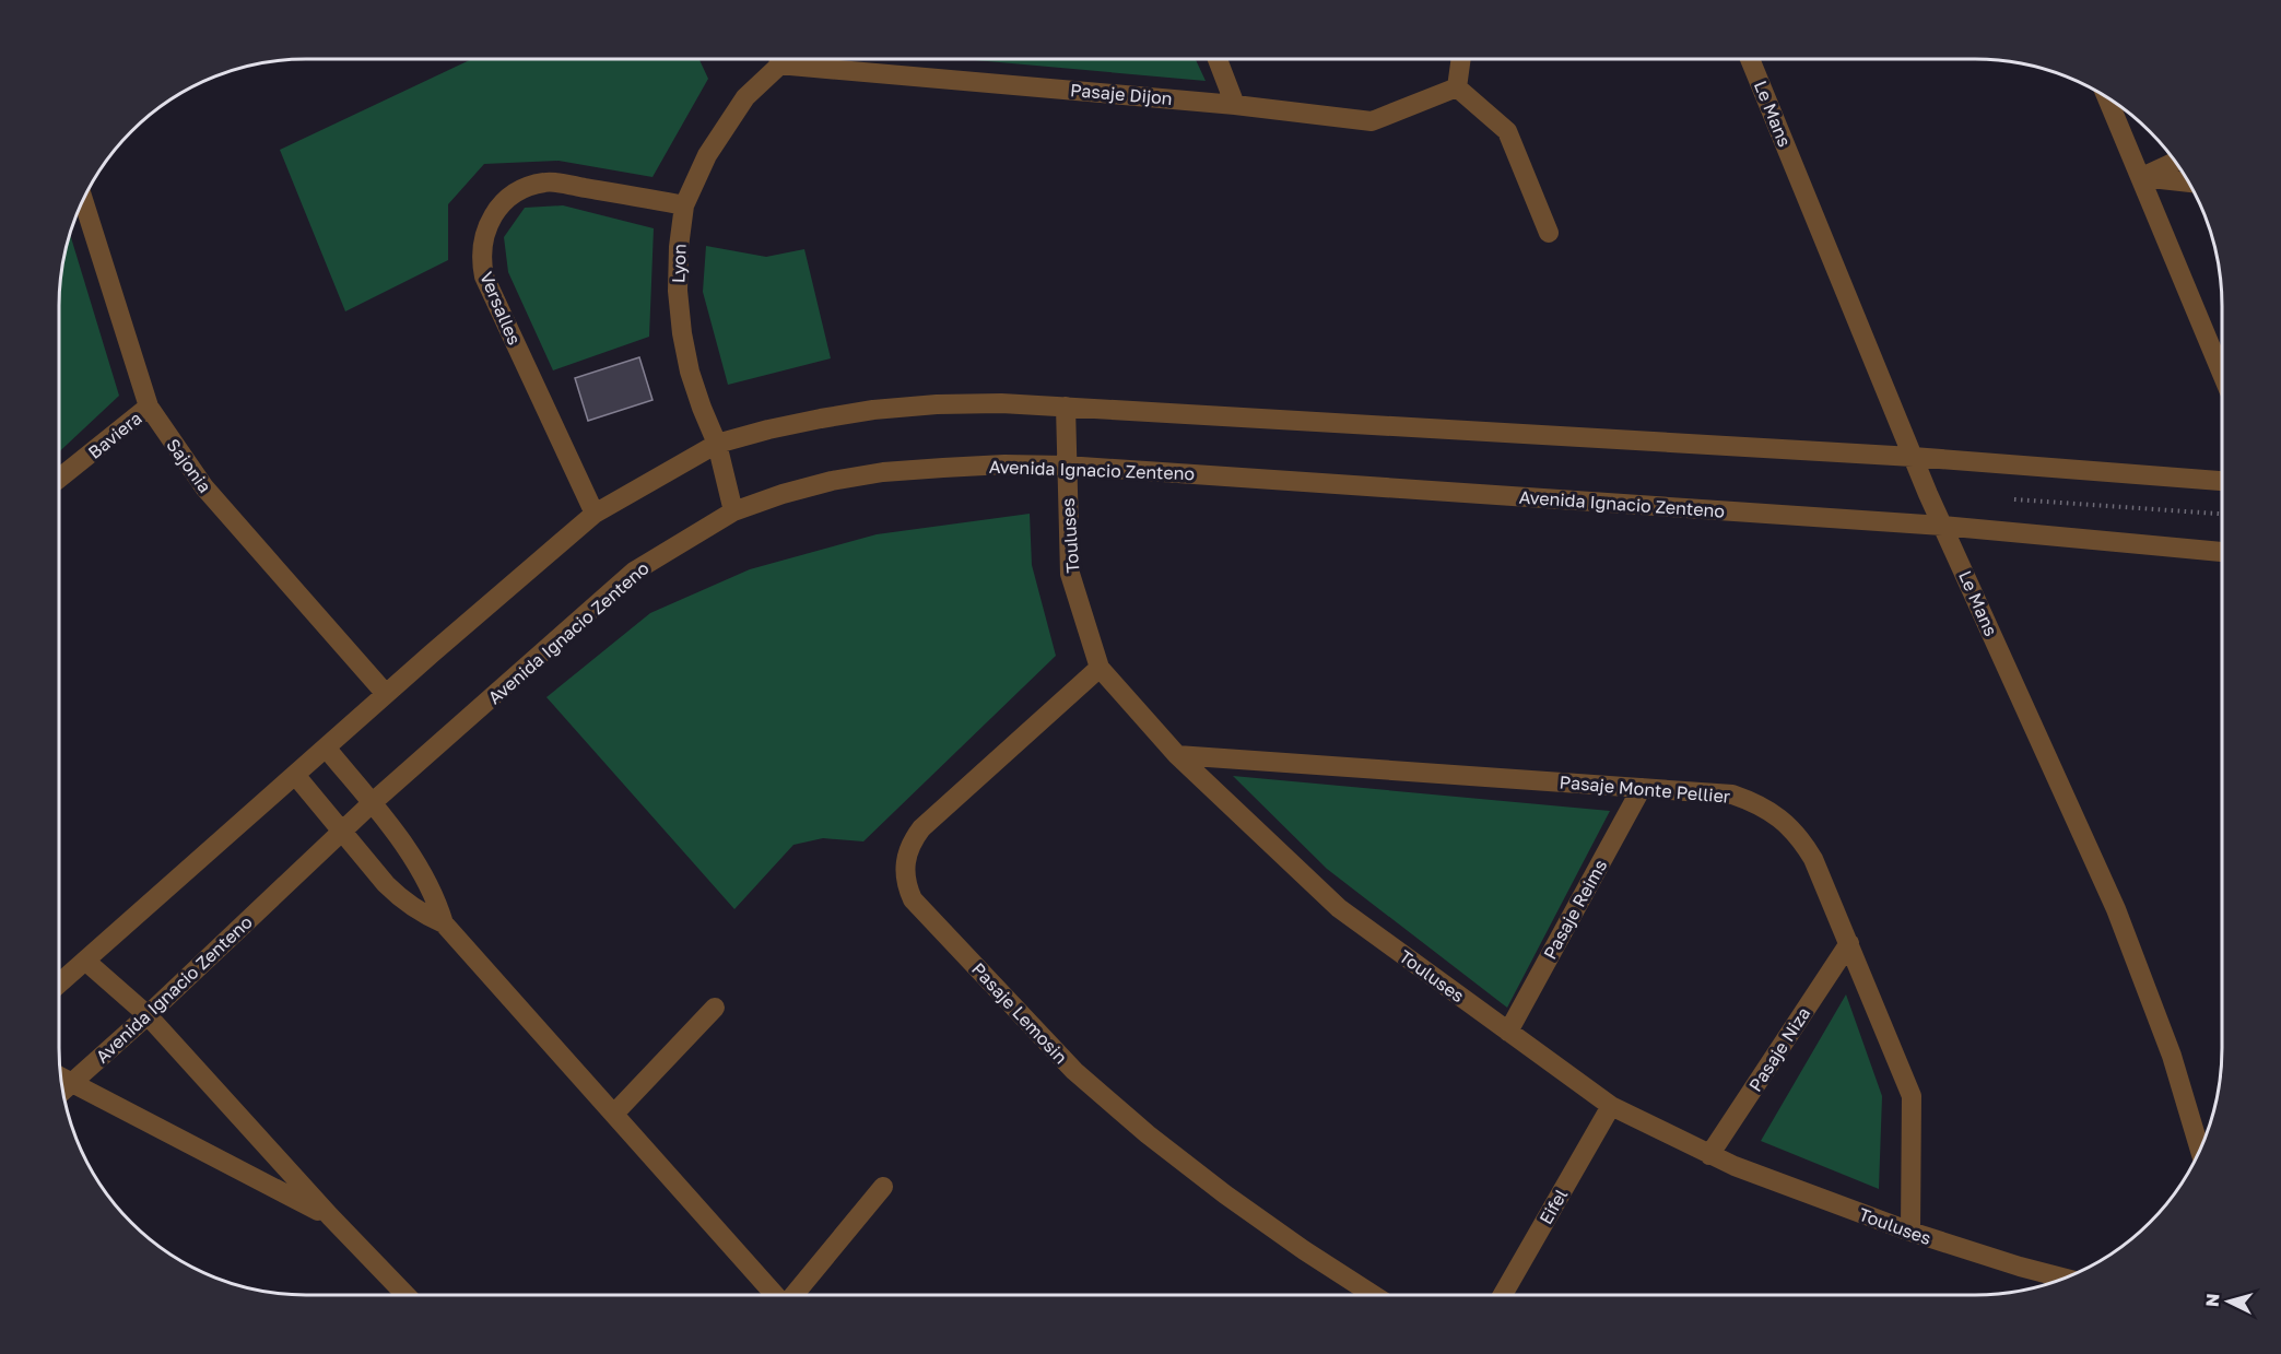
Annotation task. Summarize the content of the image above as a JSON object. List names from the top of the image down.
{
  "streets": {
    "street": [
      "Pasaje Dijon",
      "Le Mans",
      "Lyon",
      "Versalles",
      "Baviera",
      "Sajonia",
      "Avenida Ignacio Zenteno",
      "Touluses",
      "Pasaje Monte Pellier",
      "Pasaje Reims",
      "Pasaje Lemosin",
      "Pasaje Niza",
      "Eifel"
    ]
  },
  "crossings": [
    ["Pasaje Dijon", "Lyon"],
    ["Le Mans", "Avenida Ignacio Zenteno"],
    ["Lyon", "Versalles"],
    ["Lyon", "Avenida Ignacio Zenteno"],
    ["Baviera", "Sajonia"],
    ["Avenida Ignacio Zenteno", "Touluses"],
    ["Touluses", "Pasaje Monte Pellier"],
    ["Touluses", "Pasaje Reims"],
    ["Touluses", "Pasaje Lemosin"],
    ["Touluses", "Pasaje Niza"],
    ["Touluses", "Eifel"],
    ["Pasaje Monte Pellier", "Pasaje Reims"],
    ["Pasaje Monte Pellier", "Pasaje Niza"]
  ],
  "north": "left"
}
